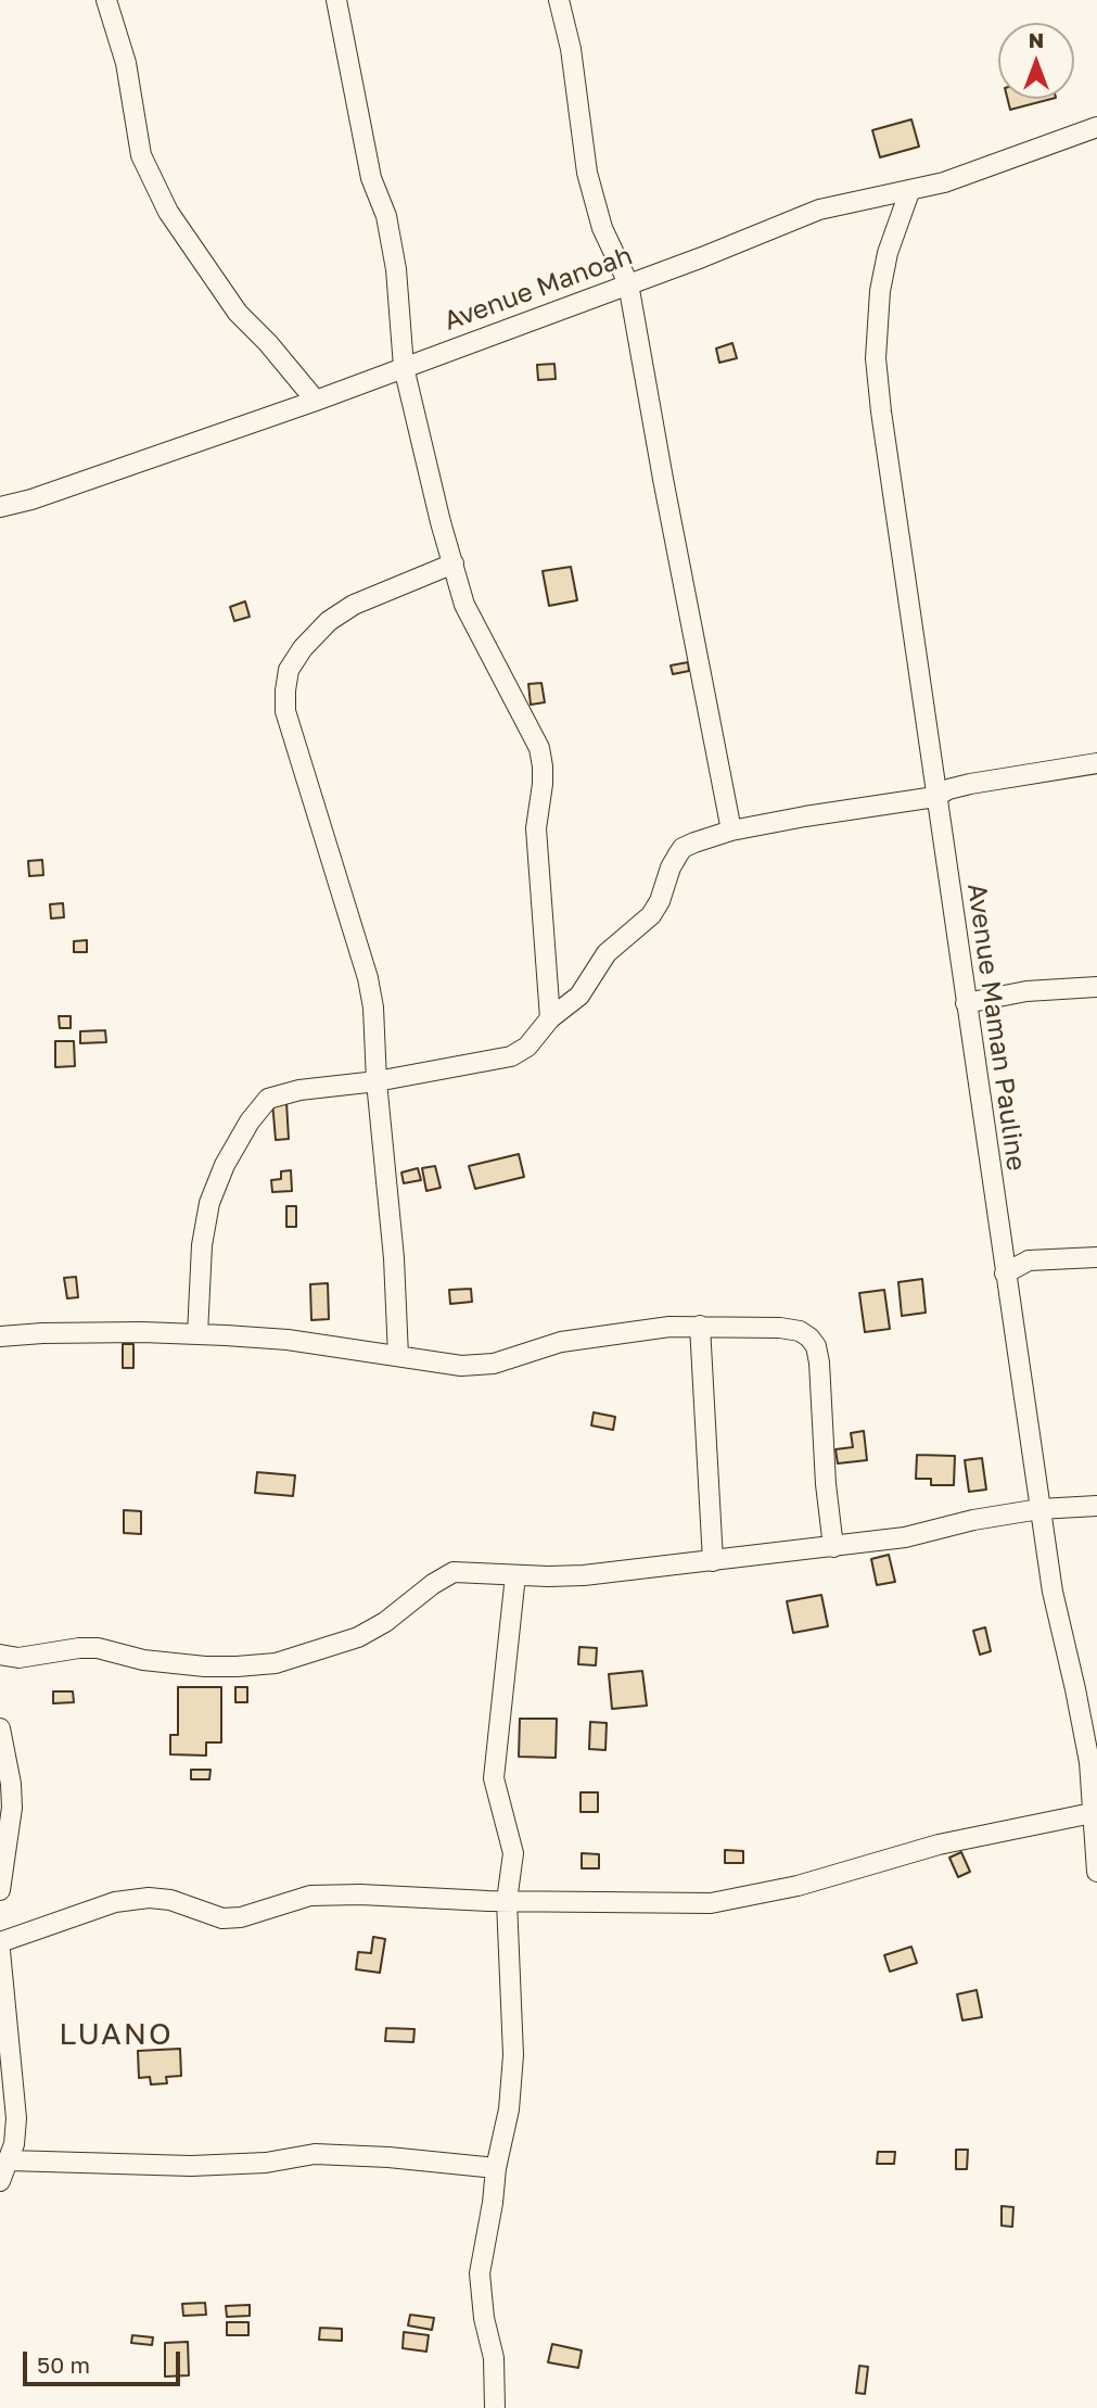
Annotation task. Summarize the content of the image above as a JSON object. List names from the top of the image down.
{
  "streets": {
    "street": ["Avenue Manoah", "Avenue Maman Pauline"]
  },
  "crossings": [
    ["Avenue Manoah", "Avenue Maman Pauline"]
  ],
  "districts": ["LUANO"],
  "scale_bar": "50 m",
  "north": "top"
}
